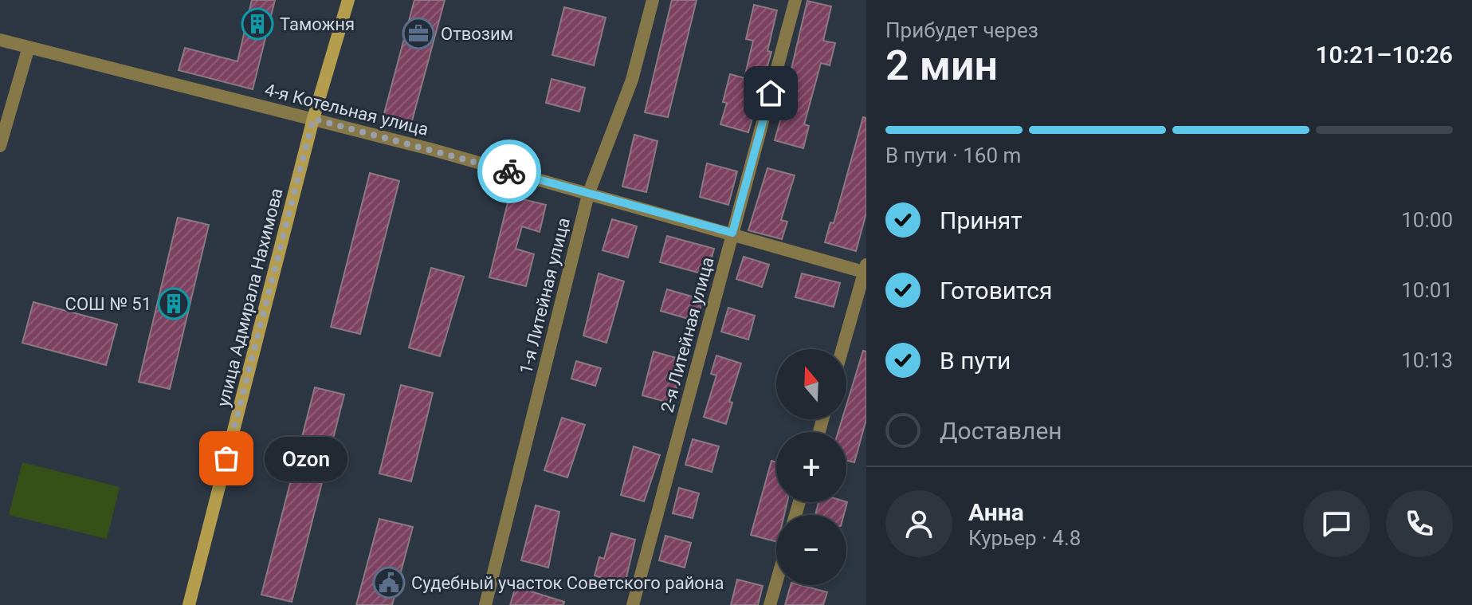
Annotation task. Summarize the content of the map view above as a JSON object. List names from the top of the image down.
{
  "streets": {
    "main road": ["улица Адмирала Нахимова"],
    "street": ["4-я Котельная улица", "1-я Литейная улица", "2-я Литейная улица"]
  },
  "crossings": [
    ["4-я Котельная улица", "1-я Литейная улица"],
    ["4-я Котельная улица", "улица Адмирала Нахимова"],
    ["4-я Котельная улица", "2-я Литейная улица"]
  ],
  "places": {
    "building": ["Таможня", "СОШ № 51"],
    "office": ["Отвозим"],
    "other": ["Ozon"],
    "public building": ["Судебный участок Советского района"]
  },
  "north": "top",
  "page": {
    "heading": ["2 мин", "Прибудет через", "10:21–10:26"],
    "panel": ["Анна", "Курьер · 4.8"],
    "bar": "В пути · 160 m",
    "list": [
      ["Принят", "10:00"],
      ["Готовится", "10:01"],
      ["В пути", "10:13"],
      "Доставлен"
    ],
    "map_buttons": ["+", "−"],
    "bubble": "Ozon"
  }
}
